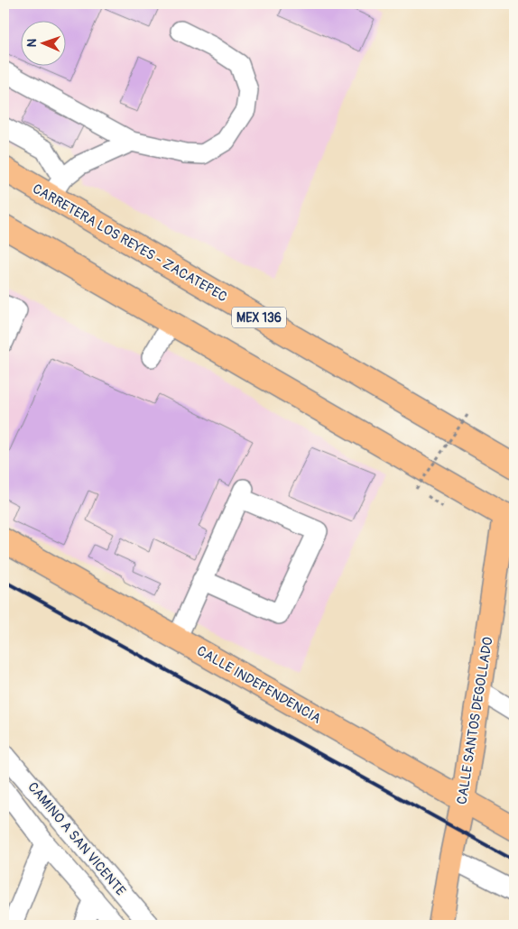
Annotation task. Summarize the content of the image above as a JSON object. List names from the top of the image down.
{
  "streets": {
    "main road": [
      "CARRETERA LOS REYES - ZACATEPEC",
      "MEX 136",
      "CALLE INDEPENDENCIA",
      "CALLE SANTOS DEGOLLADO"
    ],
    "street": ["CAMINO A SAN VICENTE"]
  },
  "crossings": [
    ["CALLE INDEPENDENCIA", "CALLE SANTOS DEGOLLADO"]
  ],
  "north": "left"
}
